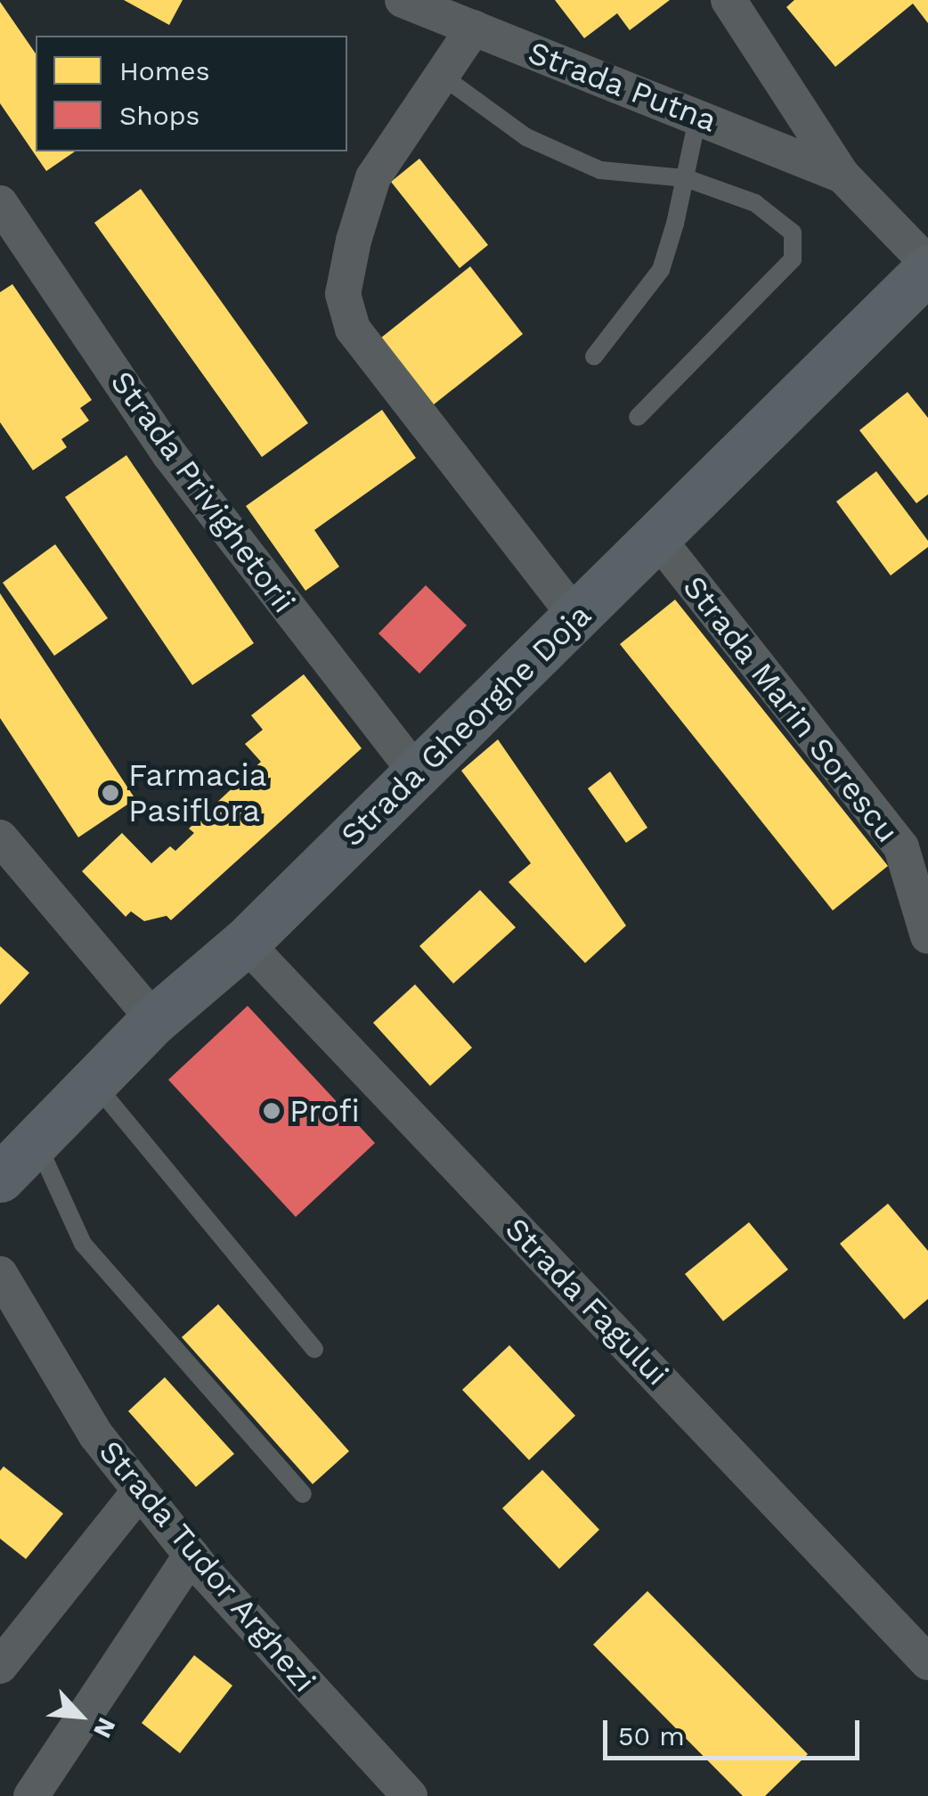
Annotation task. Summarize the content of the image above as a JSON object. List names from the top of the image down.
{
  "streets": {
    "main road": ["Strada Gheorghe Doja"],
    "street": [
      "Strada Putna",
      "Strada Privighetorii",
      "Strada Marin Sorescu",
      "Strada Fagului",
      "Strada Tudor Arghezi"
    ]
  },
  "crossings": [
    ["Strada Putna", "Strada Gheorghe Doja"],
    ["Strada Privighetorii", "Strada Gheorghe Doja"],
    ["Strada Marin Sorescu", "Strada Gheorghe Doja"],
    ["Strada Gheorghe Doja", "Strada Fagului"]
  ],
  "places": ["Farmacia Pasiflora", "Profi"],
  "legend": ["Homes", "Shops"],
  "scale_bar": "50 m",
  "north": "bottom right"
}
